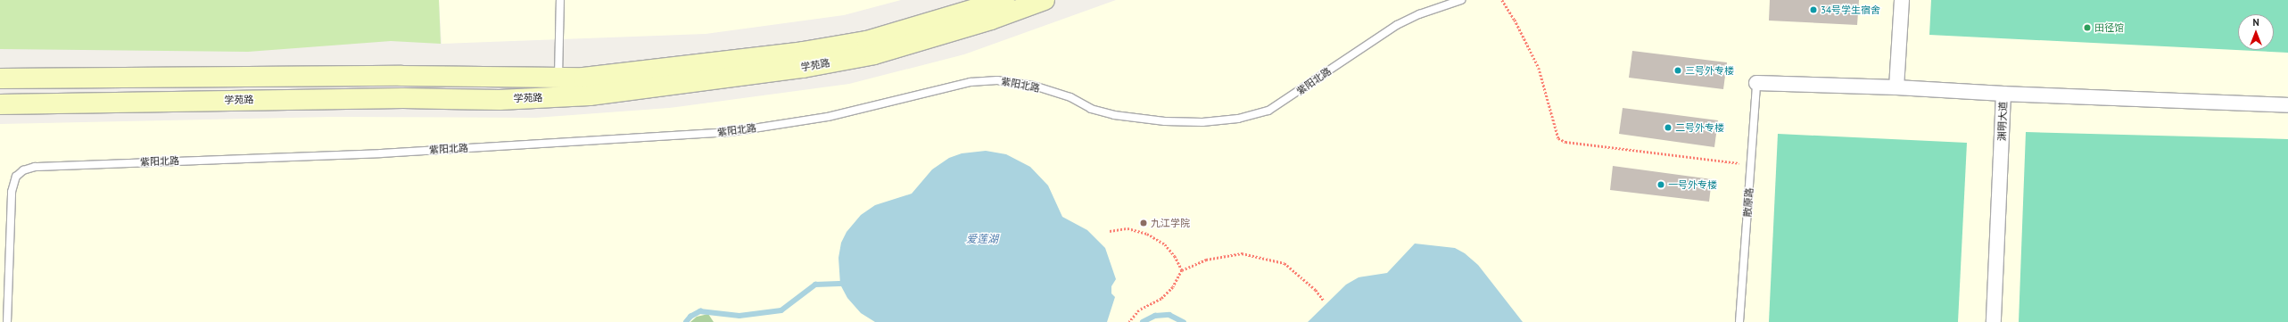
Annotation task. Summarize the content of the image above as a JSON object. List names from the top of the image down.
{
  "streets": {
    "street": ["学苑路", "渊明大道"],
    "lane": ["紫阳北路", "散原路"]
  },
  "crossings": [
    ["渊明大道", "散原路"]
  ],
  "water": ["爱莲湖"],
  "places": [
    "34号学生宿舍",
    "田径馆",
    "三号外专楼",
    "二号外专楼",
    "一号外专楼",
    "九江学院"
  ],
  "north": "top"
}
